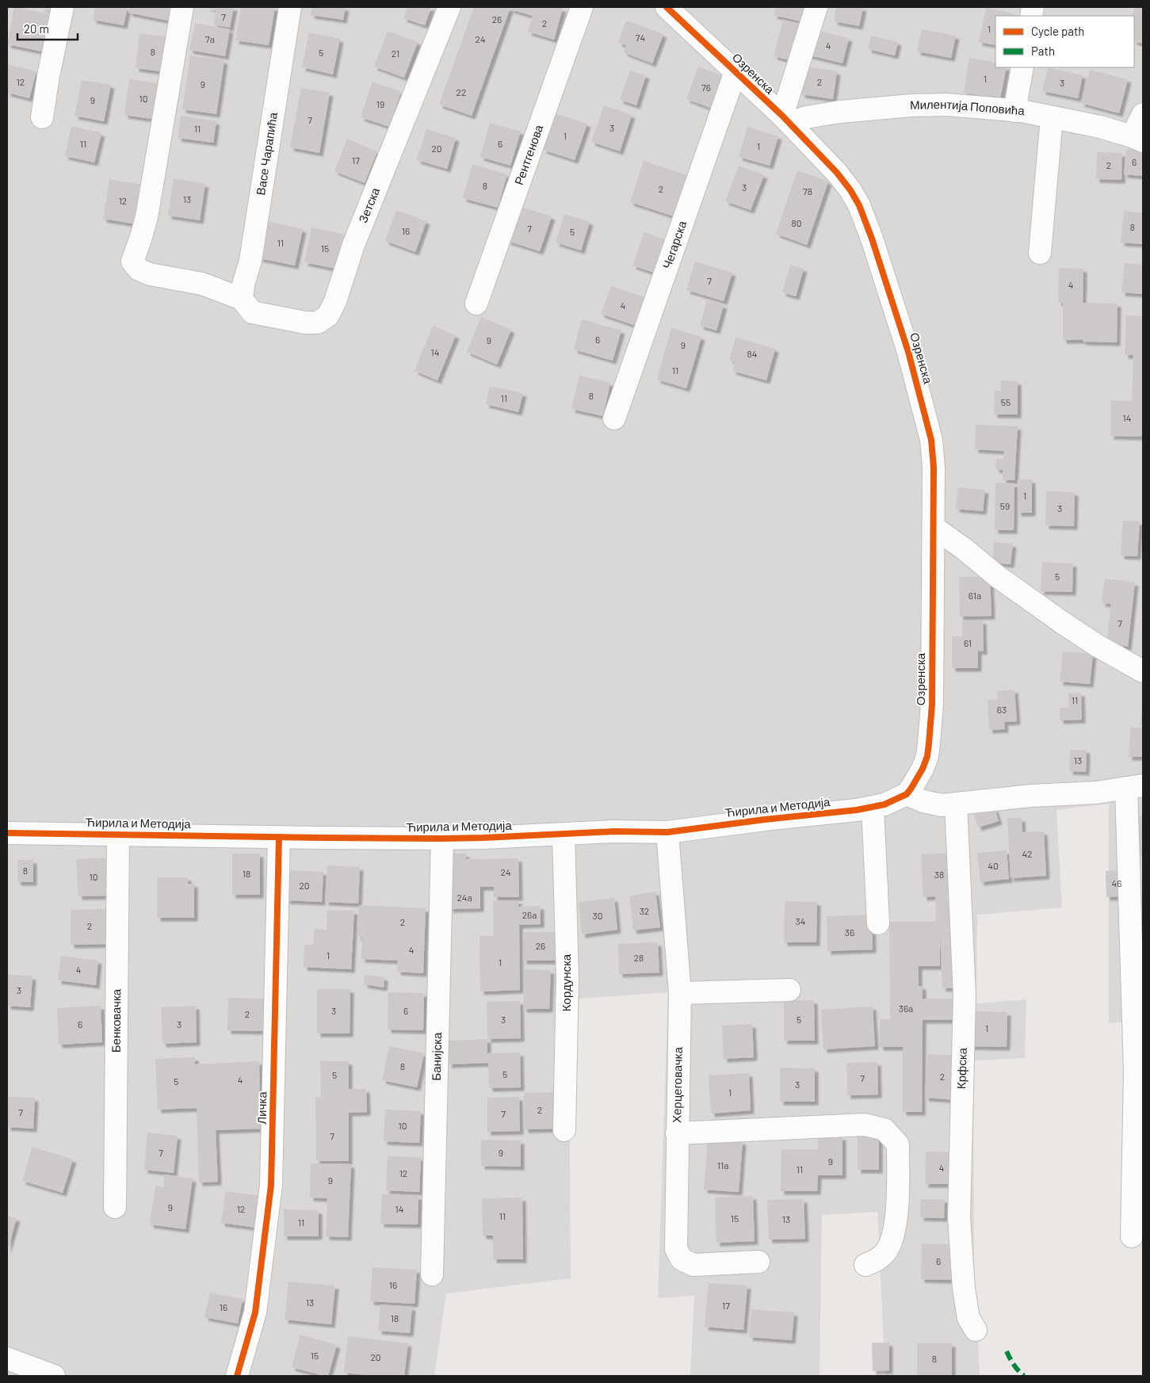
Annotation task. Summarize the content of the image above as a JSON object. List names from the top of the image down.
{
  "streets": {
    "street": [
      "Озренска",
      "Милентија Поповића",
      "Васе Чарапића",
      "Рентгенова",
      "Зетска",
      "Чегарска",
      "Ћирила и Методија",
      "Кордунска",
      "Бенковачка",
      "Банијска",
      "Крфска",
      "Херцеговачка",
      "Личка"
    ]
  },
  "crossings": [
    ["Озренска", "Милентија Поповића"],
    ["Озренска", "Чегарска"],
    ["Озренска", "Ћирила и Методија"],
    ["Васе Чарапића", "Зетска"],
    ["Ћирила и Методија", "Кордунска"],
    ["Ћирила и Методија", "Бенковачка"],
    ["Ћирила и Методија", "Банијска"],
    ["Ћирила и Методија", "Херцеговачка"],
    ["Ћирила и Методија", "Личка"]
  ],
  "house_numbers": [
    "7",
    "26",
    "2",
    "1",
    "74",
    "7a",
    "24",
    "4",
    "8",
    "5",
    "21",
    "1",
    "12",
    "2",
    "3",
    "9",
    "76",
    "22",
    "10",
    "9",
    "19",
    "7",
    "3",
    "11",
    "1",
    "11",
    "6",
    "1",
    "20",
    "17",
    "6",
    "2",
    "8",
    "3",
    "2",
    "78",
    "13",
    "12",
    "80",
    "8",
    "7",
    "16",
    "5",
    "11",
    "15",
    "7",
    "4",
    "4",
    "6",
    "9",
    "9",
    "14",
    "84",
    "11",
    "8",
    "11",
    "55",
    "14",
    "1",
    "59",
    "3",
    "5",
    "61a",
    "7",
    "61",
    "11",
    "63",
    "13",
    "42",
    "40",
    "8",
    "24",
    "18",
    "38",
    "10",
    "46",
    "20",
    "24a",
    "32",
    "26a",
    "30",
    "34",
    "2",
    "2",
    "36",
    "26",
    "4",
    "1",
    "28",
    "1",
    "4",
    "3",
    "36a",
    "3",
    "6",
    "2",
    "3",
    "5",
    "6",
    "3",
    "1",
    "8",
    "5",
    "5",
    "2",
    "7",
    "4",
    "5",
    "3",
    "1",
    "2",
    "7",
    "7",
    "10",
    "7",
    "7",
    "9",
    "9",
    "11a",
    "4",
    "11",
    "12",
    "9",
    "9",
    "12",
    "14",
    "11",
    "15",
    "13",
    "11",
    "6",
    "16",
    "13",
    "17",
    "16",
    "18",
    "15",
    "20",
    "8"
  ],
  "legend": ["Cycle path", "Path"],
  "scale_bar": "20 m"
}
